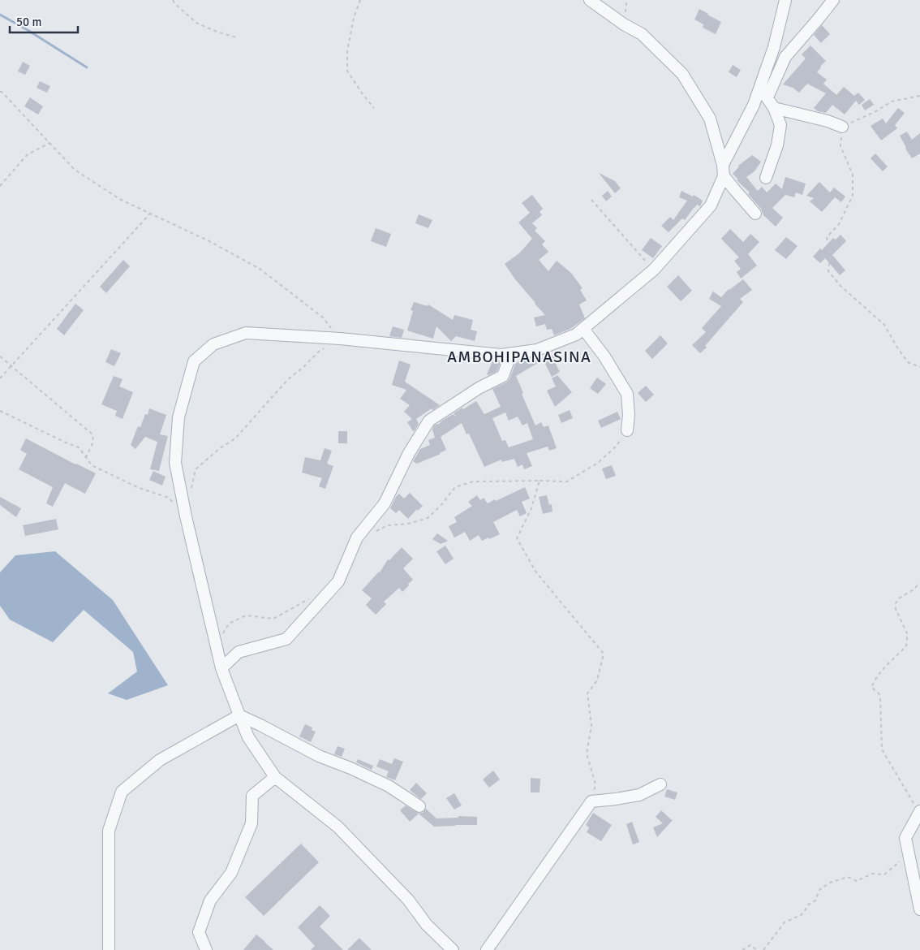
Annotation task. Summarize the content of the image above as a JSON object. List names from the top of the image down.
{
  "districts": ["AMBOHIPANASINA"],
  "scale_bar": "50 m"
}
